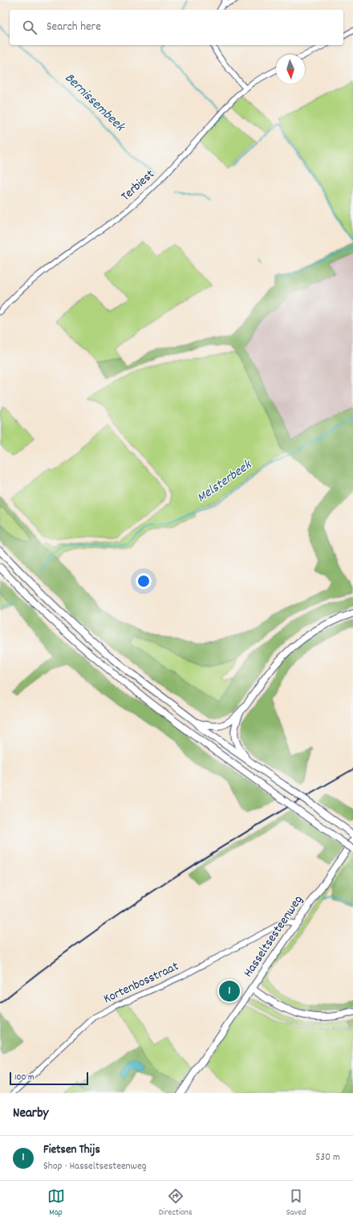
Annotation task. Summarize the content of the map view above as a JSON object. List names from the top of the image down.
{
  "streets": {
    "main road": ["Hasseltsesteenweg"],
    "street": ["Terbiest", "Kortenbosstraat"]
  },
  "crossings": [
    ["Hasseltsesteenweg", "Kortenbosstraat"]
  ],
  "water": ["Bernissembeek", "Melsterbeek"],
  "scale_bar": "100 m",
  "north": "bottom",
  "page": {
    "search": "Search here",
    "pins": "1",
    "scale": "100 m",
    "heading": "Nearby",
    "list": [
      {
        "mark": "1",
        "name": "Fietsen Thijs",
        "note": "Shop · Hasseltsesteenweg",
        "value": "530 m"
      }
    ],
    "nav": ["Map", "Directions", "Saved"]
  }
}
